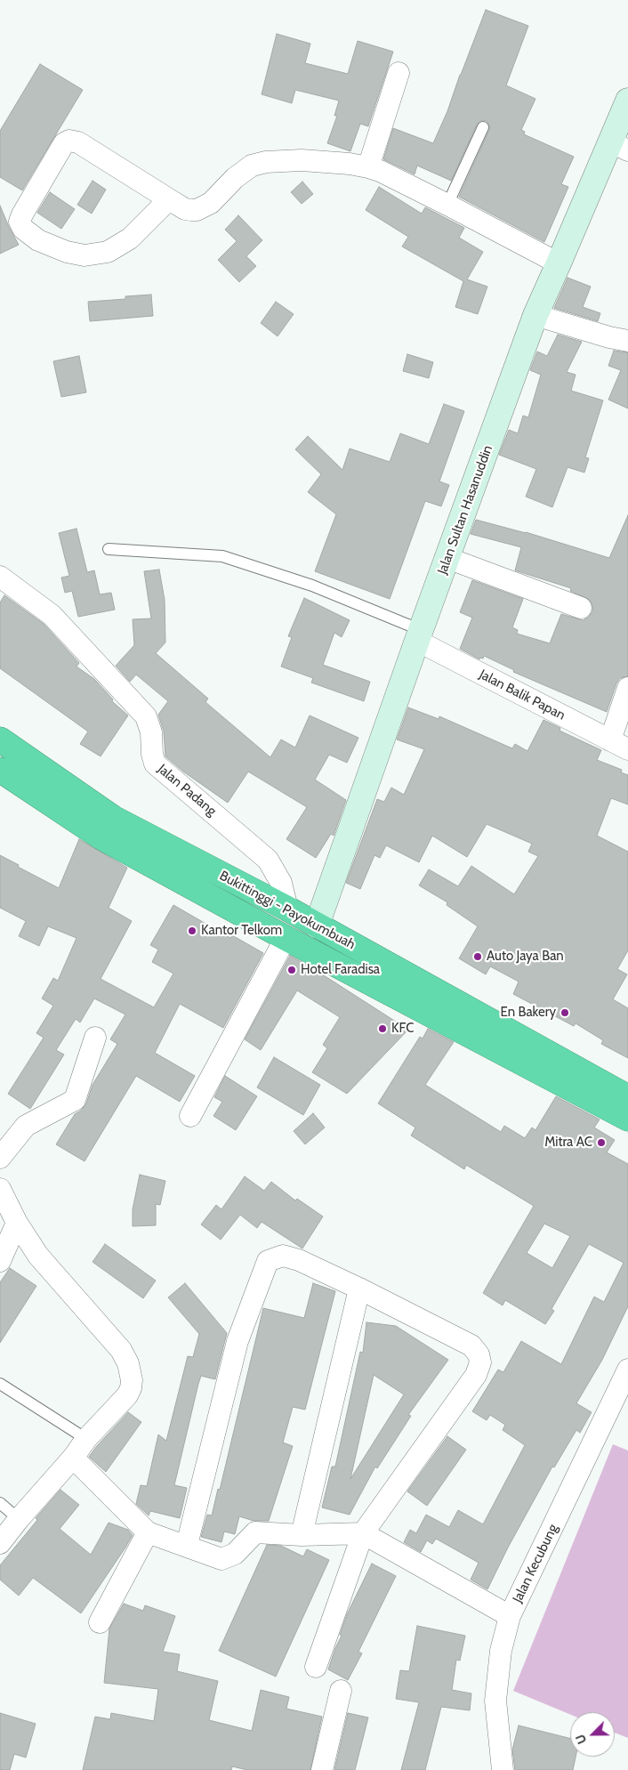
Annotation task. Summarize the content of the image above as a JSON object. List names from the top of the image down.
{
  "streets": {
    "highway": ["Bukittinggi - Payokumbuah"],
    "street": [
      "Jalan Sultan Hasanuddin",
      "Jalan Balik Papan",
      "Jalan Padang",
      "Jalan Kecubung"
    ]
  },
  "crossings": [
    ["Jalan Sultan Hasanuddin", "Jalan Balik Papan"],
    ["Jalan Sultan Hasanuddin", "Bukittinggi - Payokumbuah"],
    ["Jalan Padang", "Bukittinggi - Payokumbuah"]
  ],
  "places": [
    "Kantor Telkom",
    "Auto Jaya Ban",
    "Hotel Faradisa",
    "En Bakery",
    "KFC",
    "Mitra AC"
  ],
  "north": "bottom left"
}
